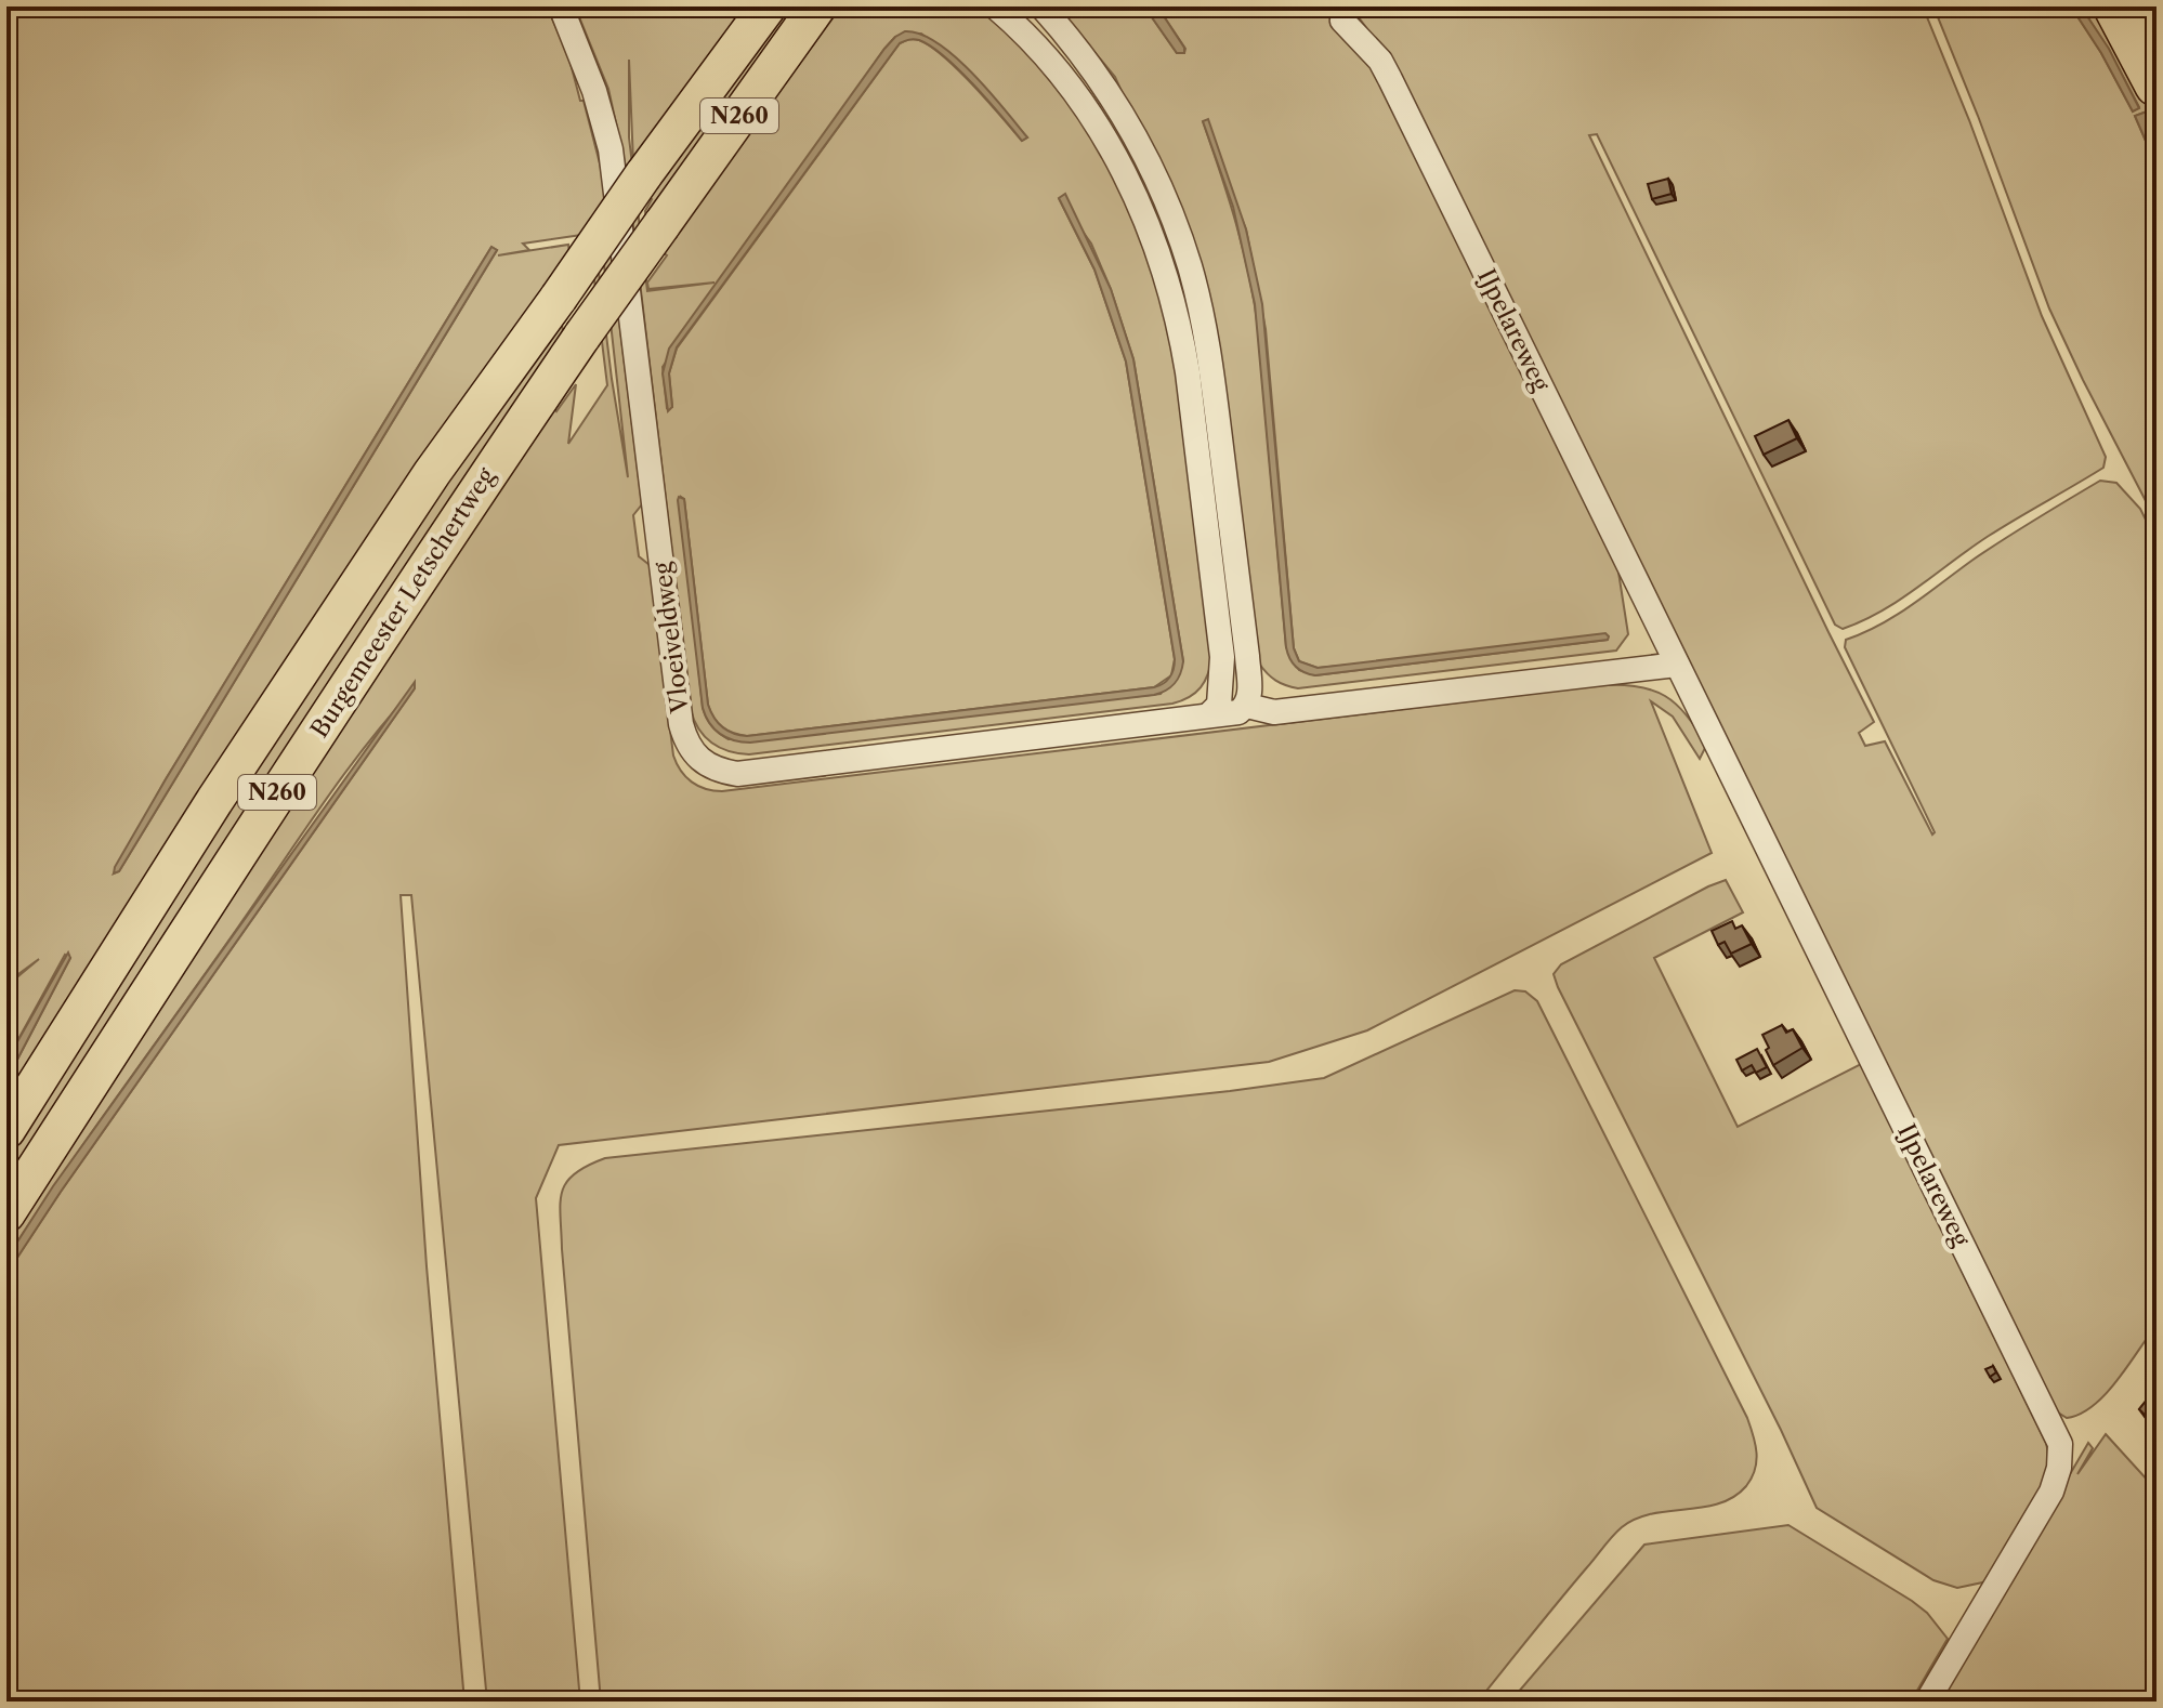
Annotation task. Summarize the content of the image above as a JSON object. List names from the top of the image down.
{
  "streets": {
    "main road": ["N260", "Burgemeester Letschertweg"],
    "street": ["IJpelareweg", "Vloeiveldweg"]
  }
}
